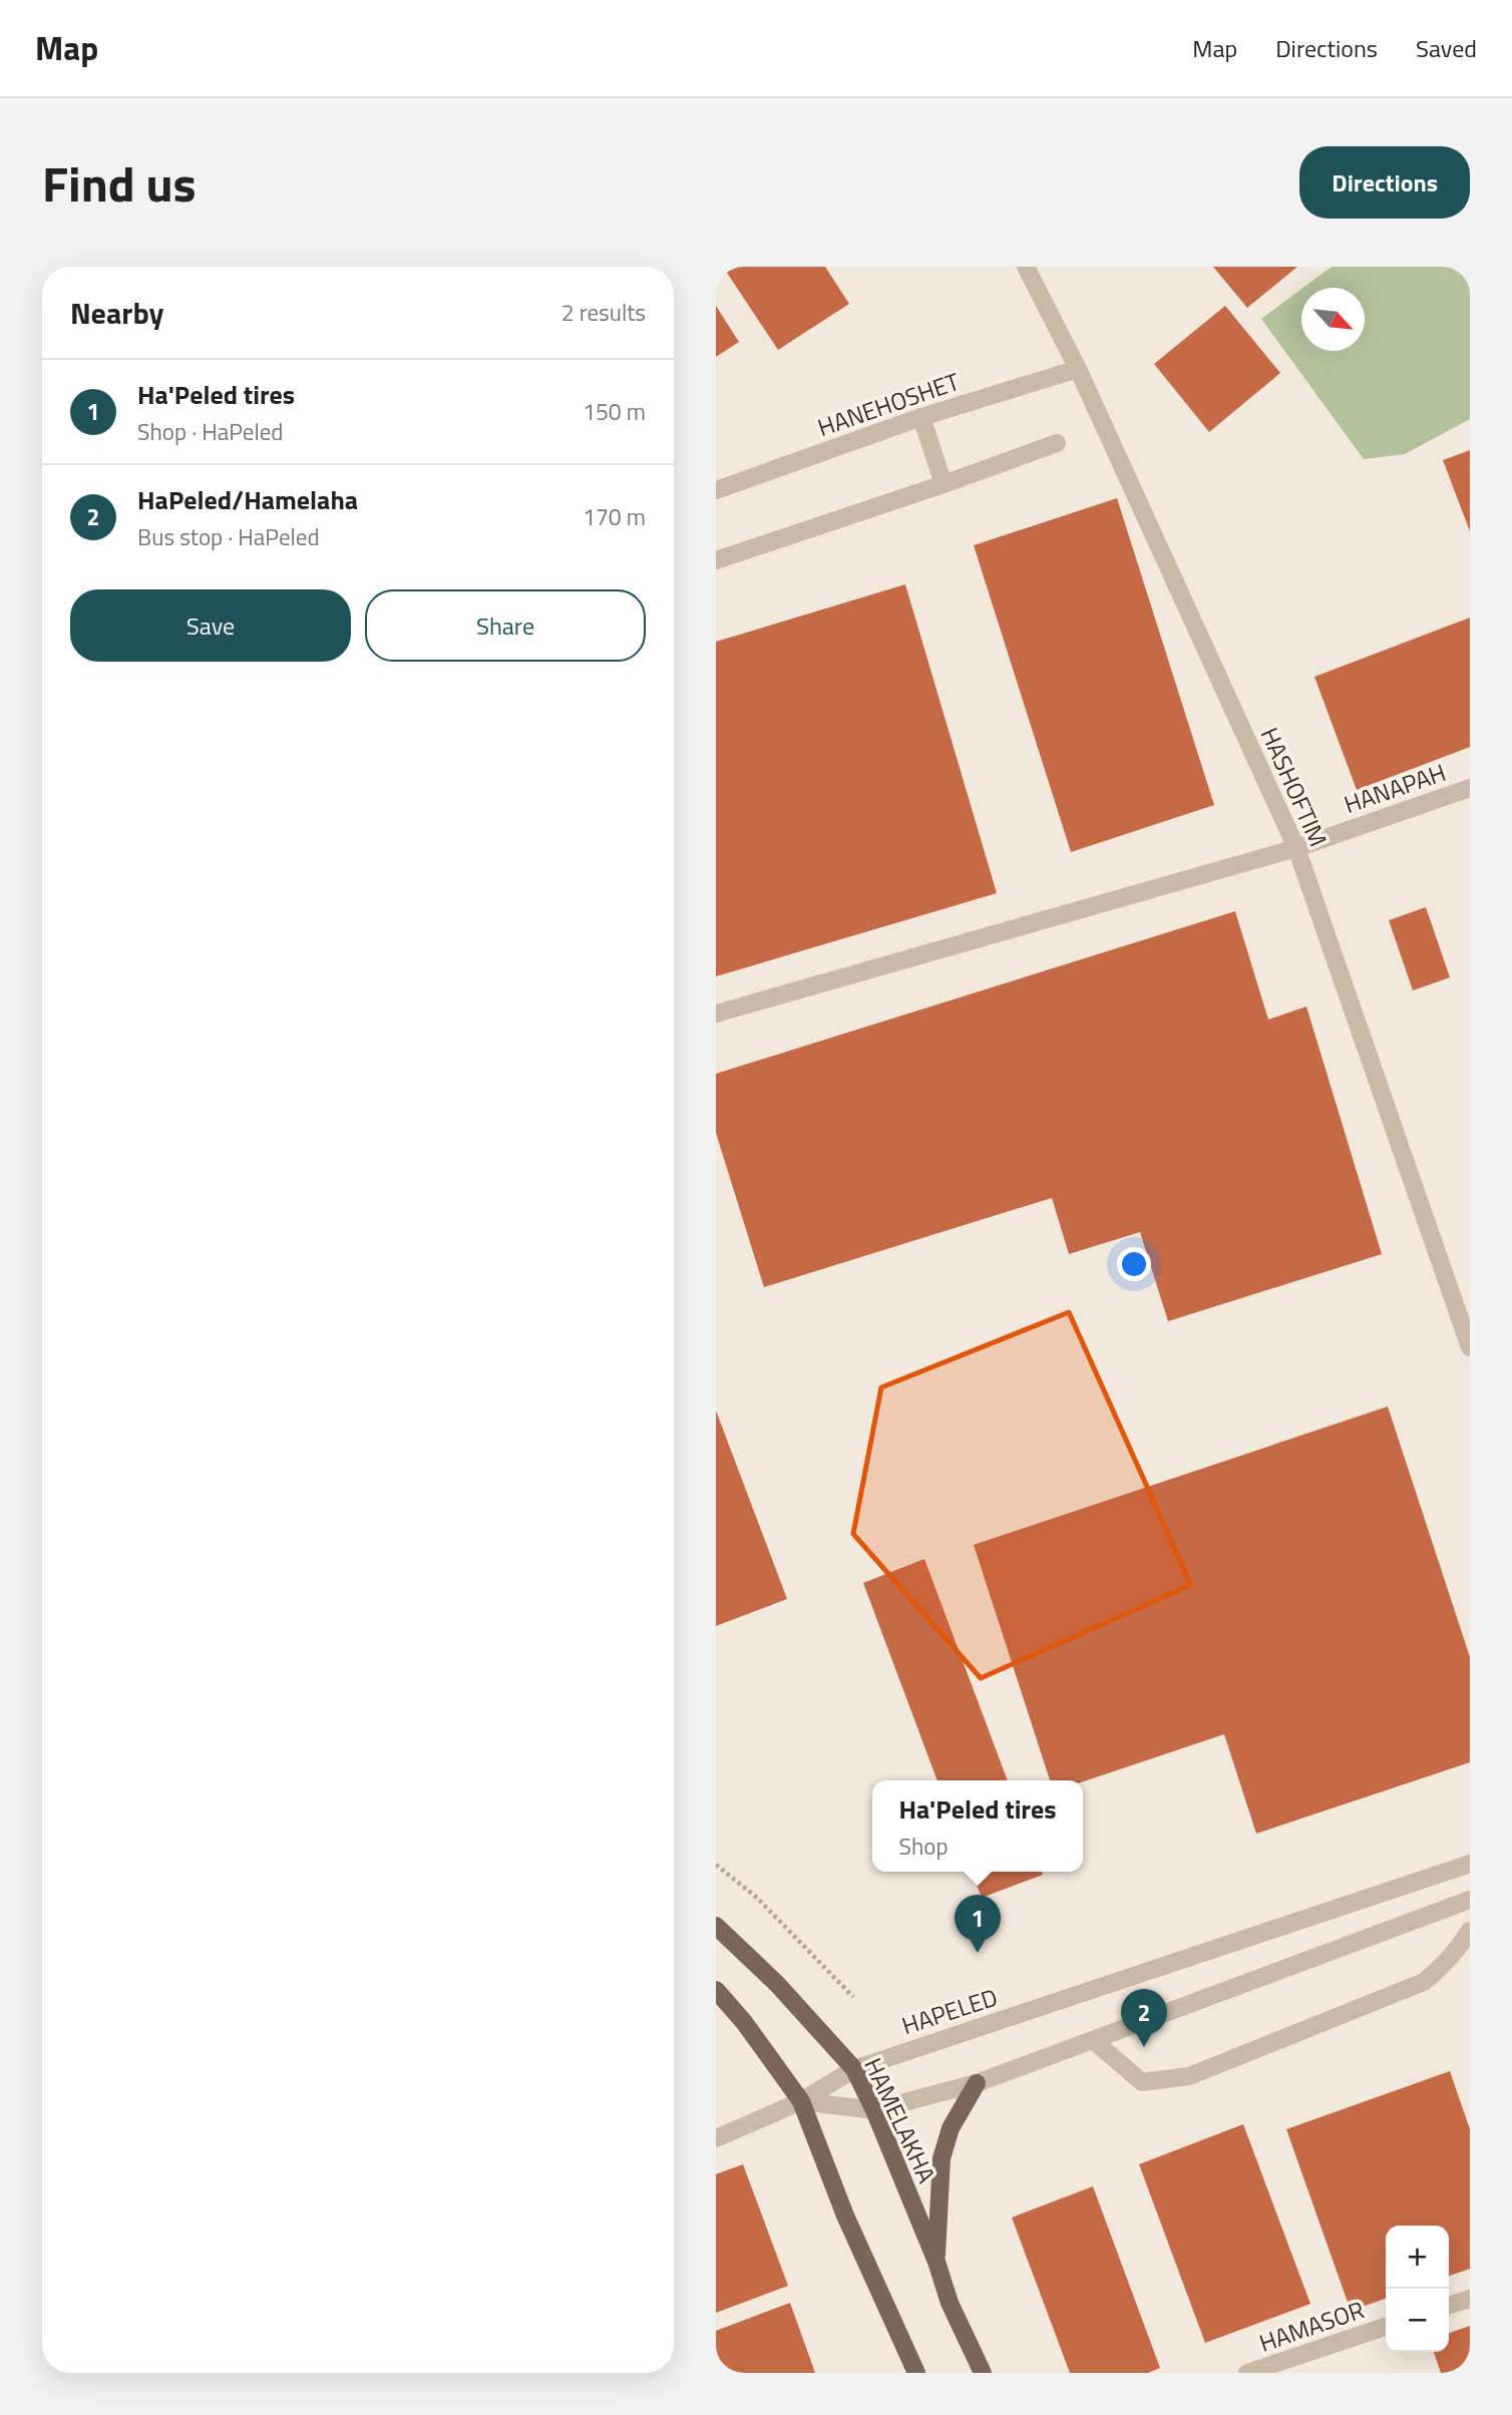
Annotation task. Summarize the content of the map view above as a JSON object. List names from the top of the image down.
{
  "streets": {
    "main road": ["HAMELAKHA"],
    "street": [
      "HANEHOSHET",
      "HASHOFTIM",
      "HANAPAH",
      "HAPELED",
      "HAMASOR"
    ]
  },
  "crossings": [
    ["HANEHOSHET", "HASHOFTIM"],
    ["HASHOFTIM", "HANAPAH"],
    ["HAPELED", "HAMELAKHA"]
  ],
  "north": "bottom right",
  "page": {
    "header": "Map",
    "nav": ["Map", "Directions", "Saved"],
    "title": "Find us",
    "buttons": [
      "Directions",
      ["Save", "Share"]
    ],
    "heading": ["Nearby", "2 results"],
    "list": [
      {
        "mark": "1",
        "name": "Ha'Peled tires",
        "note": "Shop · HaPeled",
        "value": "150 m"
      },
      {
        "mark": "2",
        "name": "HaPeled/Hamelaha",
        "note": "Bus stop · HaPeled",
        "value": "170 m"
      }
    ],
    "popup": ["Ha'Peled tires", "Shop"],
    "pins": ["1", "2"],
    "map_buttons": ["+", "−"]
  }
}
